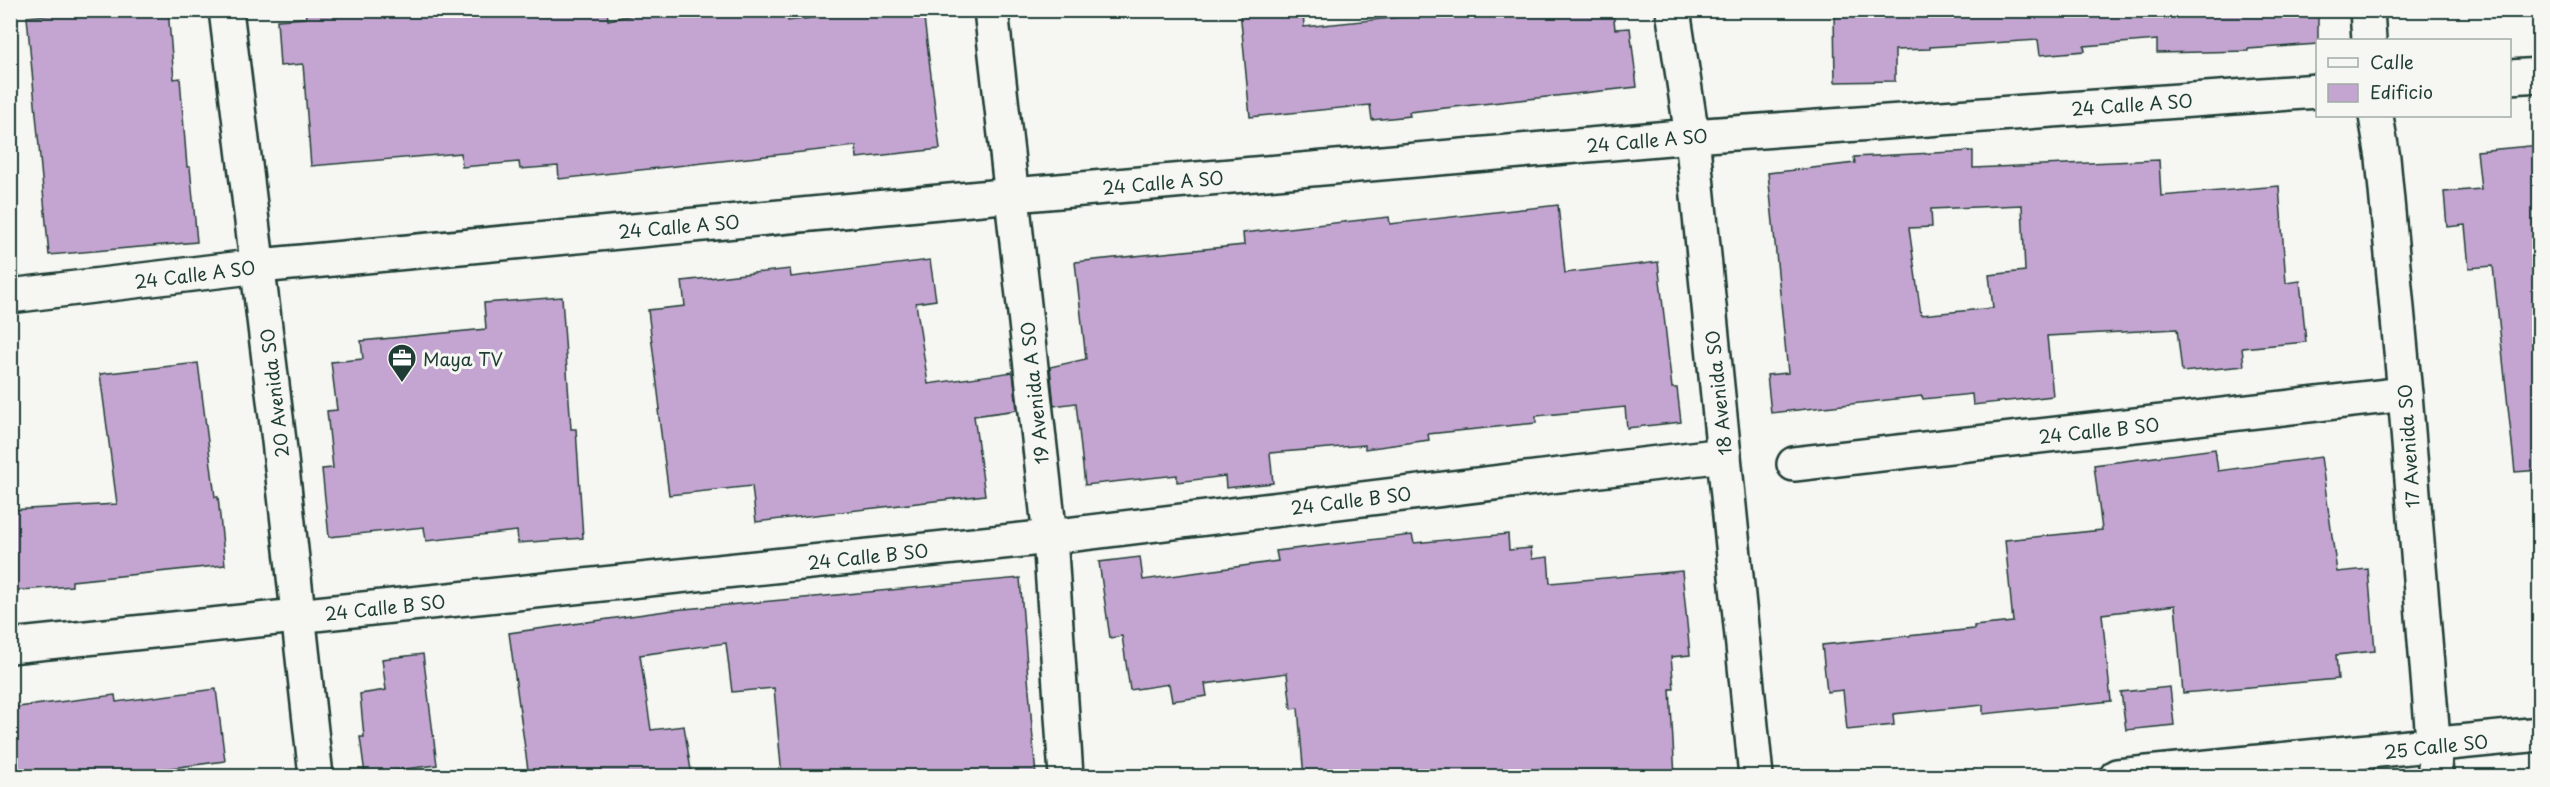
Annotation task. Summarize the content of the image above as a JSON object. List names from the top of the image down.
{
  "streets": {
    "street": [
      "24 Calle A SO",
      "20 Avenida SO",
      "19 Avenida A SO",
      "18 Avenida SO",
      "24 Calle B SO",
      "17 Avenida SO",
      "25 Calle SO"
    ]
  },
  "crossings": [
    ["24 Calle A SO", "20 Avenida SO"],
    ["24 Calle A SO", "19 Avenida A SO"],
    ["24 Calle A SO", "18 Avenida SO"],
    ["20 Avenida SO", "24 Calle B SO"],
    ["19 Avenida A SO", "24 Calle B SO"],
    ["18 Avenida SO", "24 Calle B SO"],
    ["24 Calle B SO", "17 Avenida SO"],
    ["17 Avenida SO", "25 Calle SO"]
  ],
  "places": {
    "office": ["Maya TV"]
  },
  "legend": ["Calle", "Edificio"]
}
